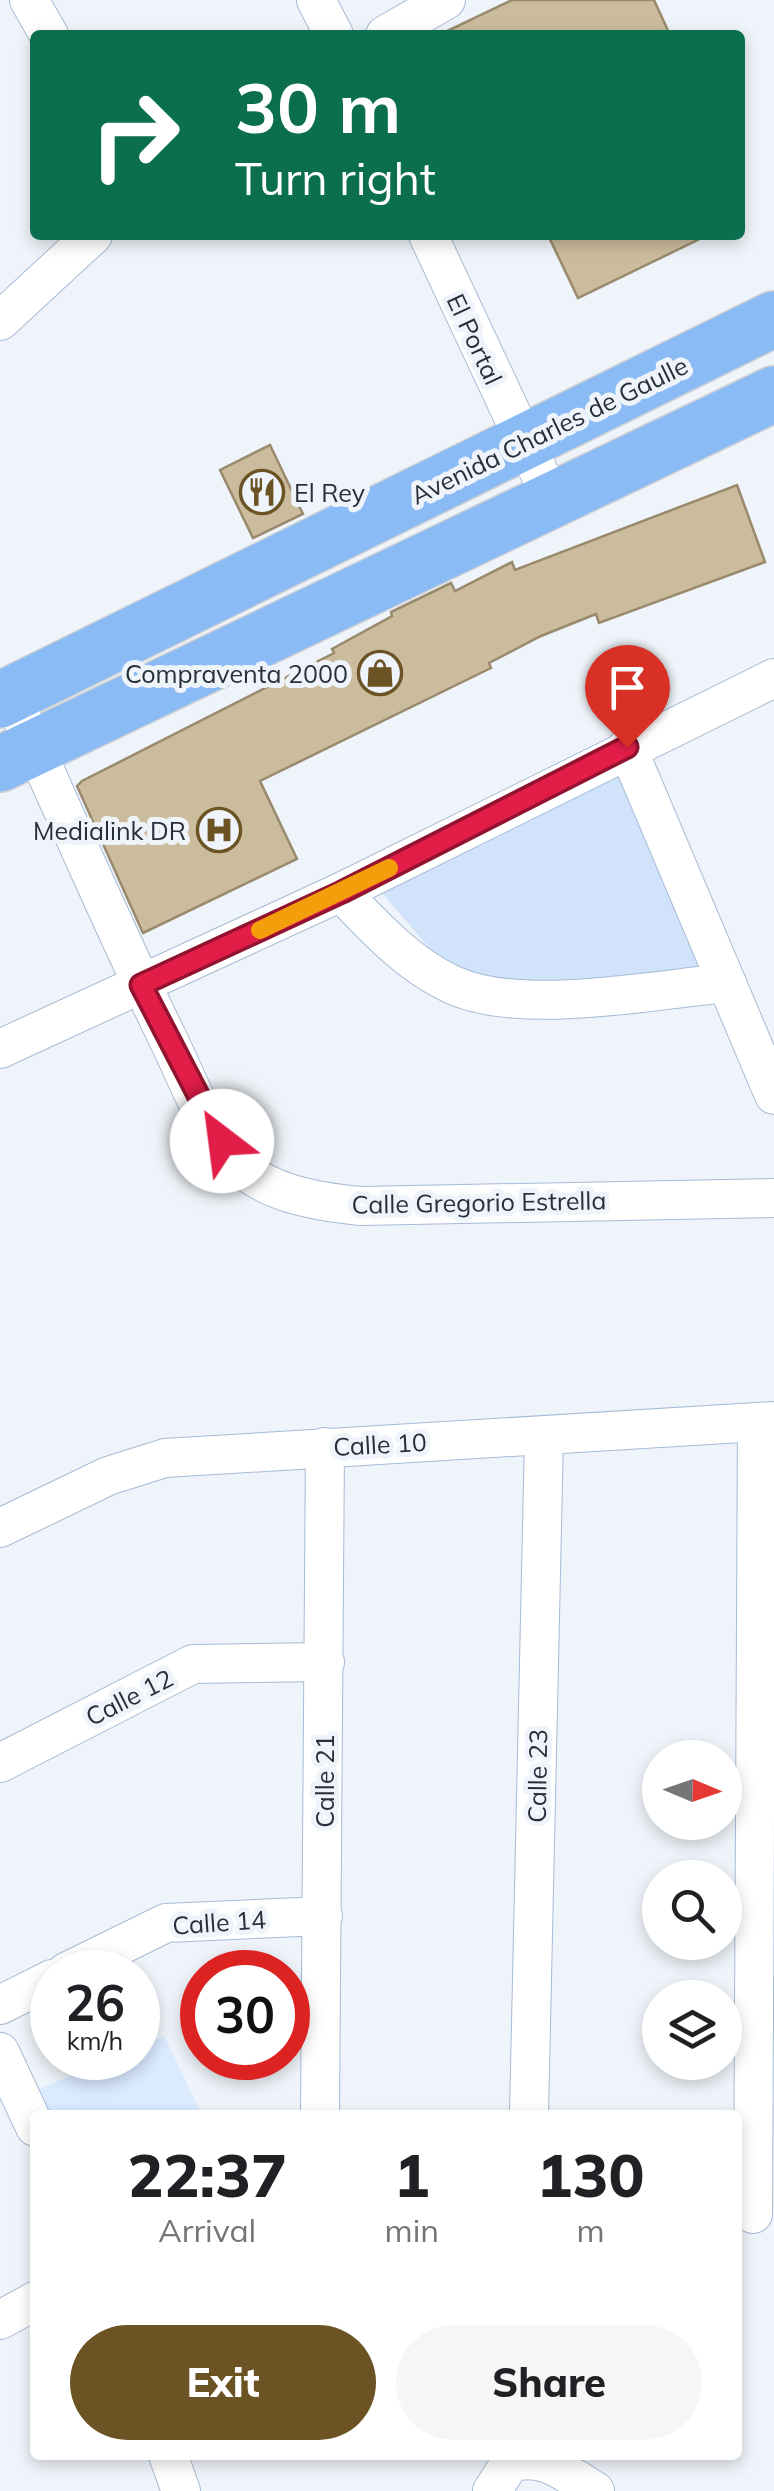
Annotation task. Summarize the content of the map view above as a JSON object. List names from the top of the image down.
{
  "streets": {
    "main road": ["Avenida Charles de Gaulle"],
    "street": [
      "El Portal",
      "Calle Gregorio Estrella",
      "Calle 10",
      "Calle 12",
      "Calle 23",
      "Calle 21",
      "Calle 14"
    ]
  },
  "crossings": [
    ["El Portal", "Avenida Charles de Gaulle"],
    ["Avenida Charles de Gaulle", "Calle Gregorio Estrella"],
    ["Calle 10", "Calle 23"],
    ["Calle 10", "Calle 21"],
    ["Calle 12", "Calle 21"],
    ["Calle 21", "Calle 14"]
  ],
  "places": {
    "restaurant": ["El Rey"],
    "shop": ["Compraventa 2000"],
    "hospital": ["Medialink DR"]
  },
  "north": "right",
  "page": {
    "turn": ["30 m", "Turn right"],
    "speed": "26 km/h",
    "limit": "30",
    "eta": [
      "22:37",
      "Arrival",
      "1",
      "min",
      "130",
      "m"
    ],
    "buttons": ["Exit", "Share"]
  }
}
